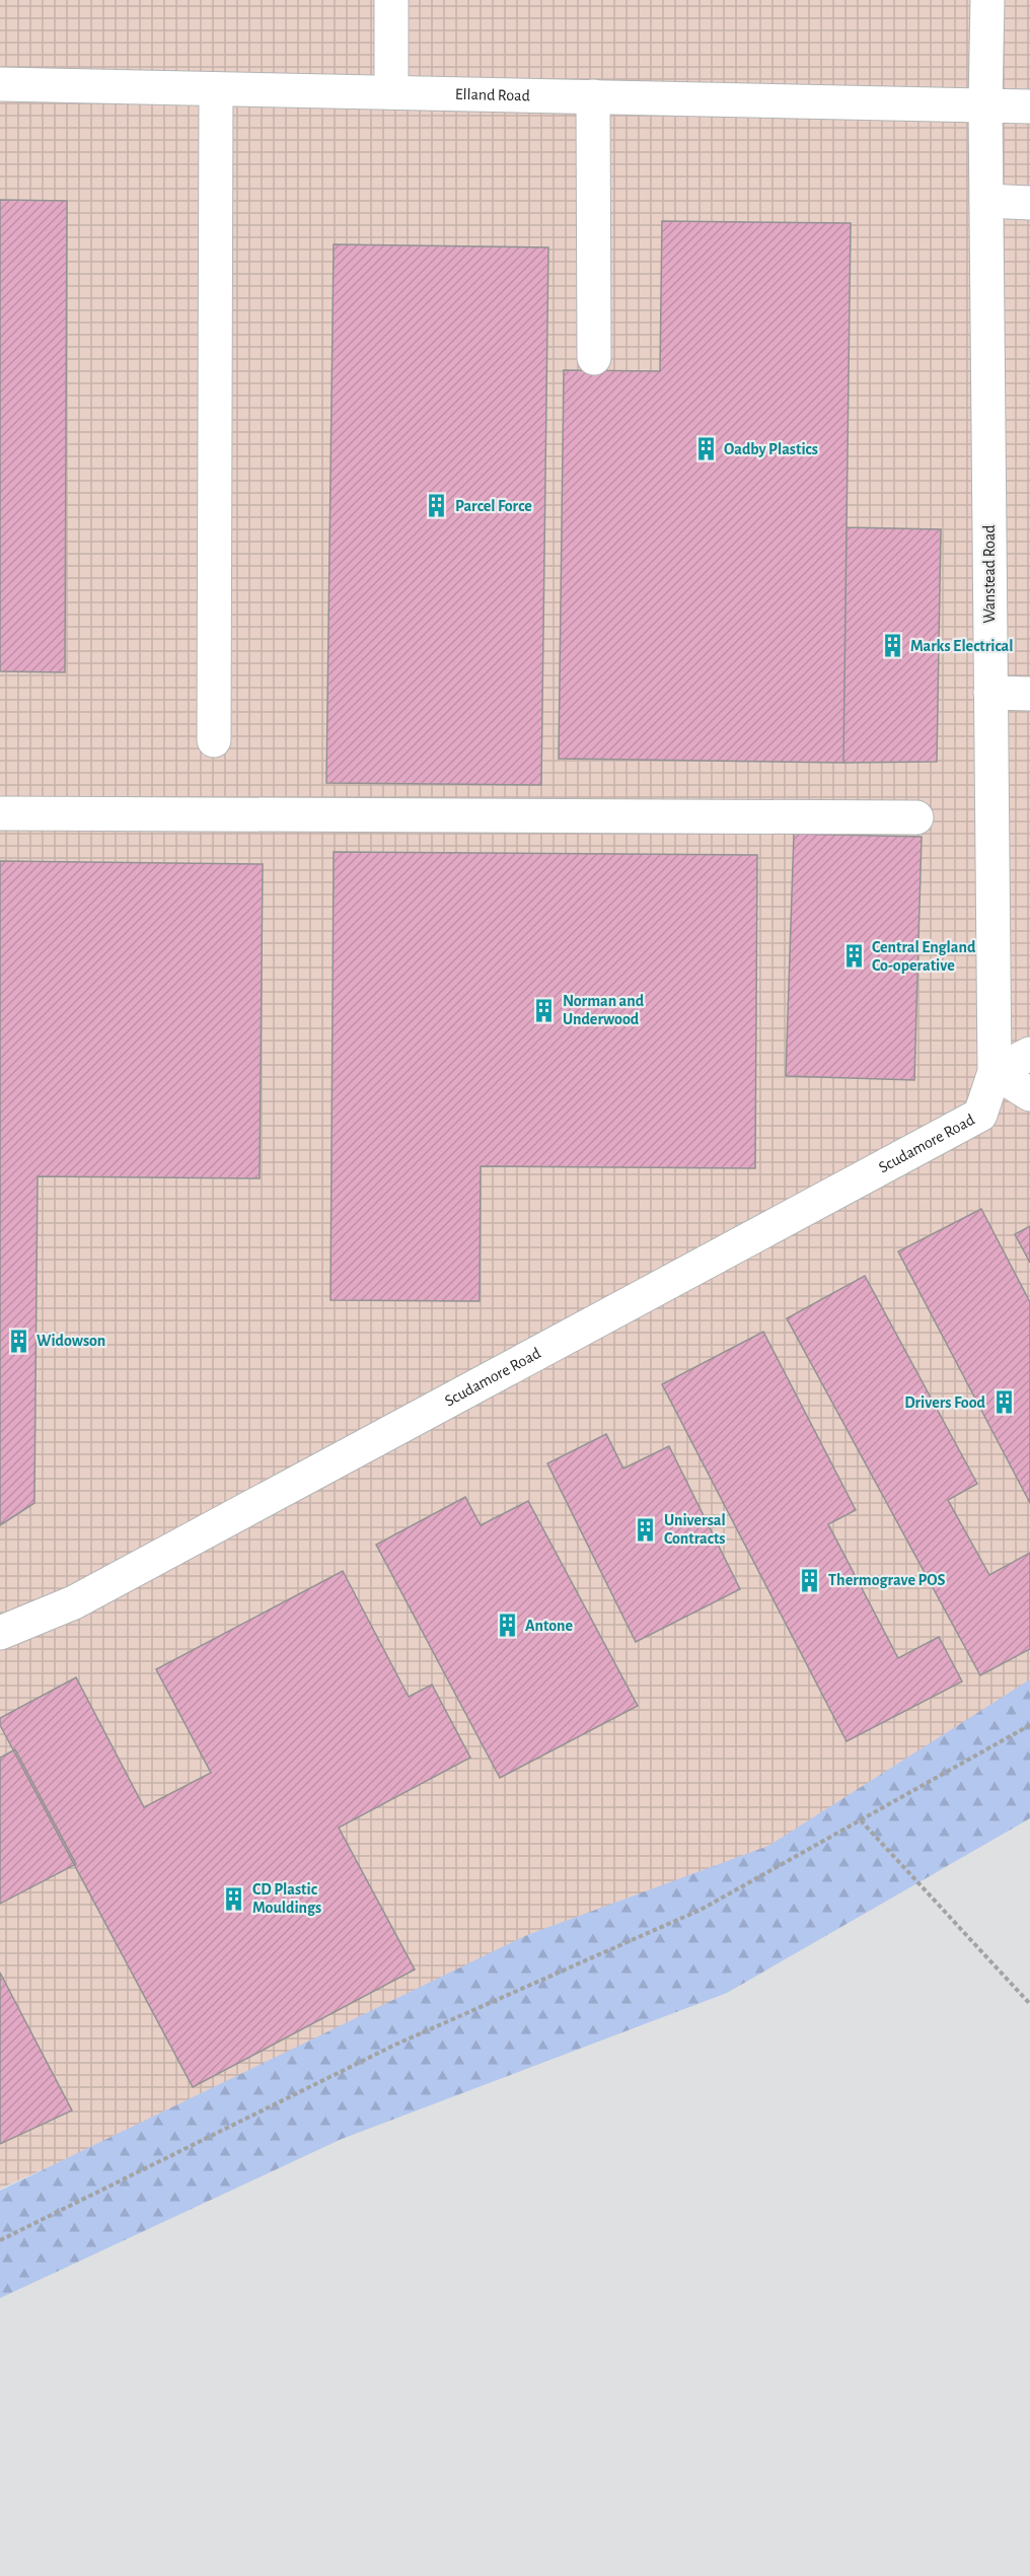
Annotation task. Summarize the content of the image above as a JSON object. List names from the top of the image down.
{
  "streets": {
    "street": ["Elland Road", "Wanstead Road", "Scudamore Road"]
  },
  "crossings": [
    ["Elland Road", "Wanstead Road"],
    ["Wanstead Road", "Scudamore Road"]
  ],
  "places": {
    "building": [
      "Oadby Plastics",
      "Parcel Force",
      "Marks Electrical",
      "Central England Co-operative",
      "Norman and Underwood",
      "Widowson",
      "Drivers Food",
      "Universal Contracts",
      "Thermograve POS",
      "Antone",
      "CD Plastic Mouldings"
    ]
  }
}
